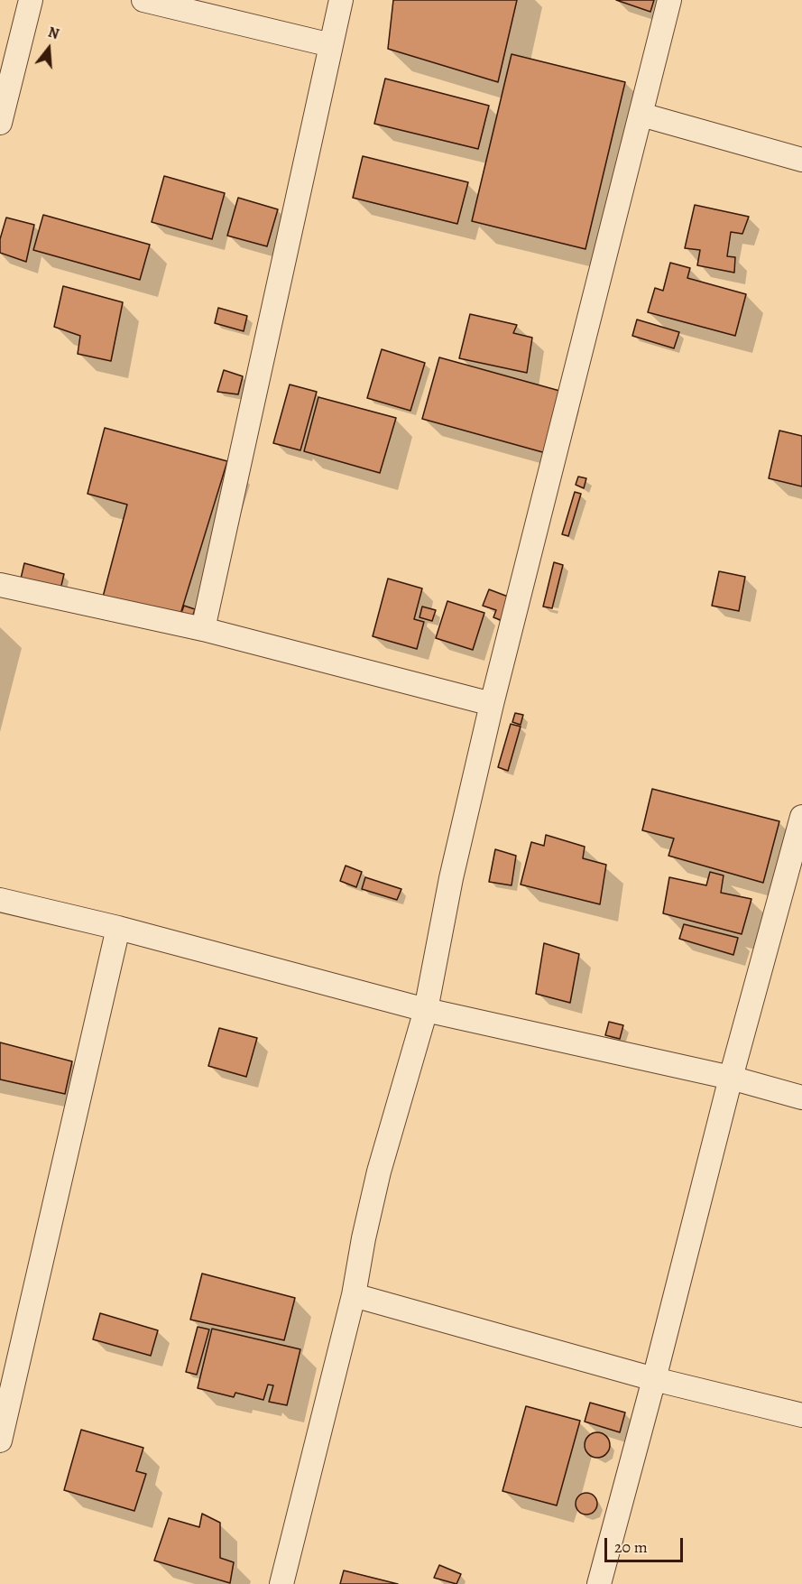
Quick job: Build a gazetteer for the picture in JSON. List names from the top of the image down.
{
  "scale_bar": "20 m",
  "north": "top"
}
